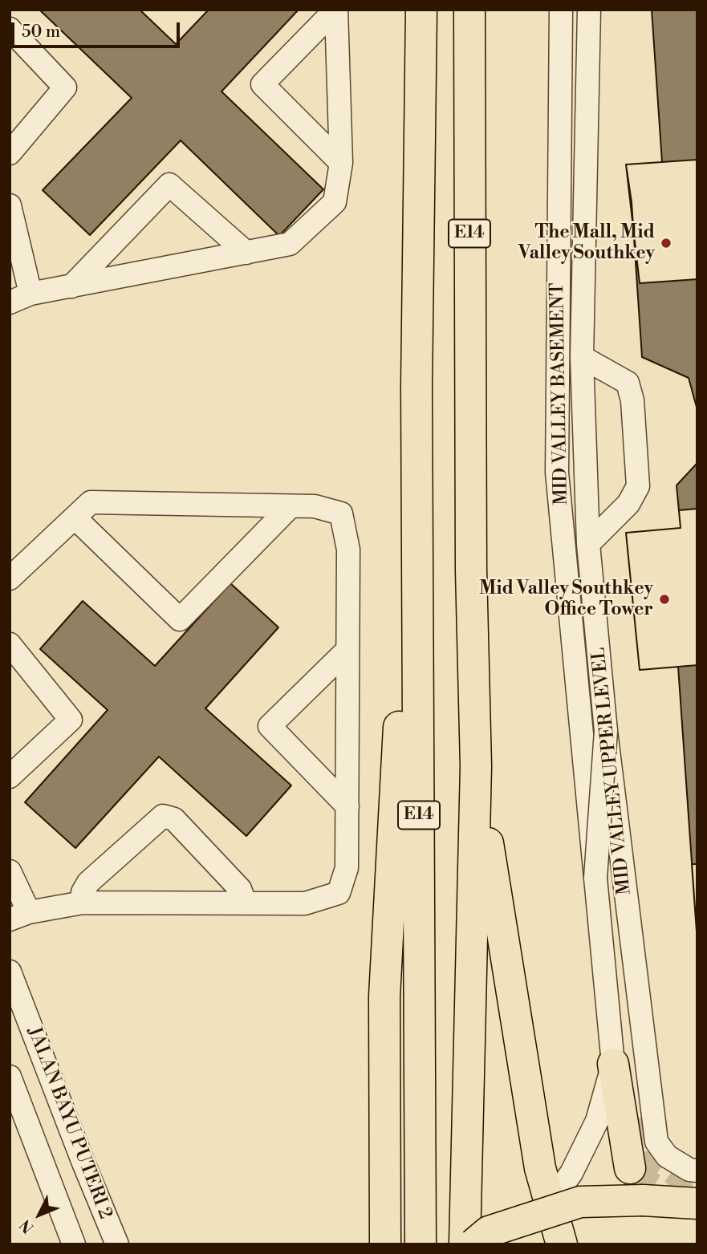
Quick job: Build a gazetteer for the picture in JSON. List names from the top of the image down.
{
  "streets": {
    "highway": ["E14"],
    "street": ["MID VALLEY BASEMENT", "MID VALLEY UPPER LEVEL", "JALAN BAYU PUTERI 2"]
  },
  "places": ["The Mall, Mid Valley Southkey", "Mid Valley Southkey Office Tower"],
  "scale_bar": "50 m",
  "north": "bottom left"
}
